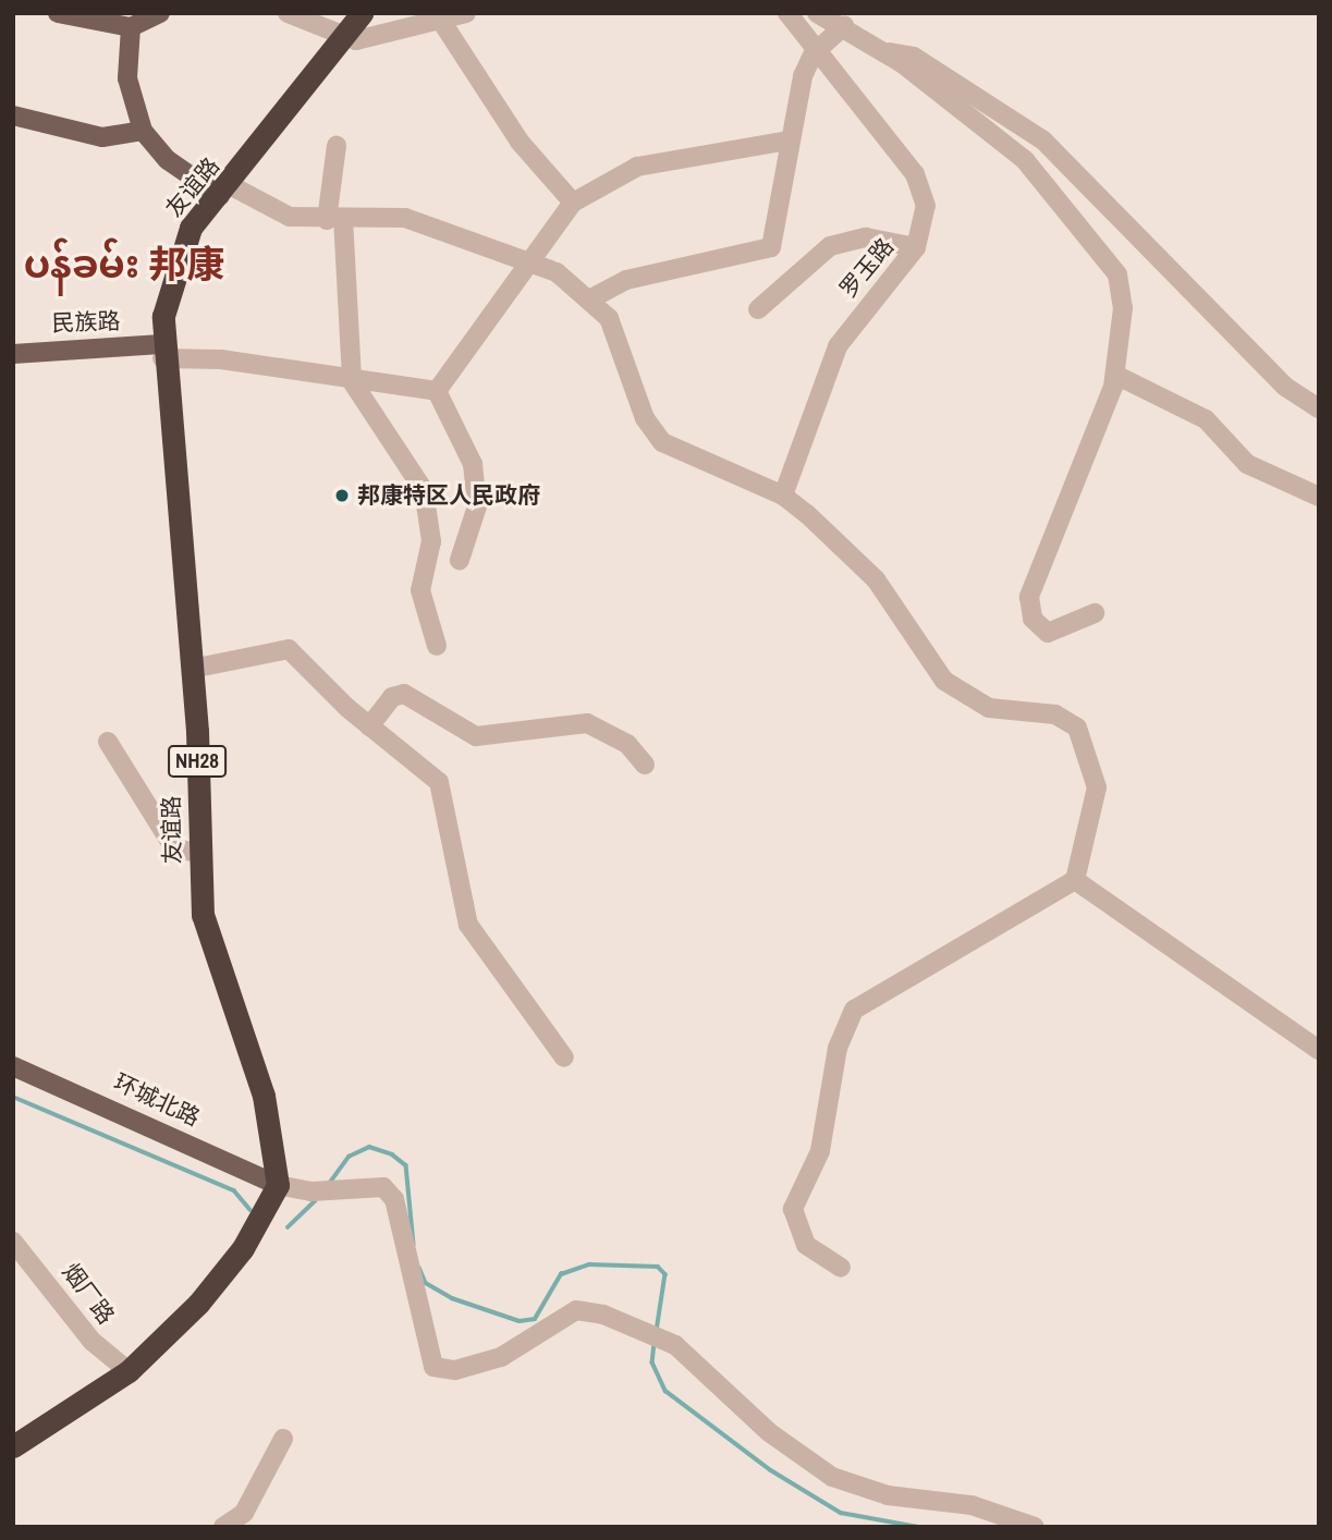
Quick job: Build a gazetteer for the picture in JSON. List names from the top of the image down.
{
  "streets": {
    "highway": ["友谊路", "NH28"],
    "main road": ["民族路", "环城北路"],
    "street": ["罗玉路", "烟厂路"]
  },
  "crossings": [
    ["友谊路", "民族路"],
    ["友谊路", "环城北路"]
  ],
  "districts": ["ပန်ခမ်း 邦康"],
  "places": ["邦康特区人民政府"]
}
